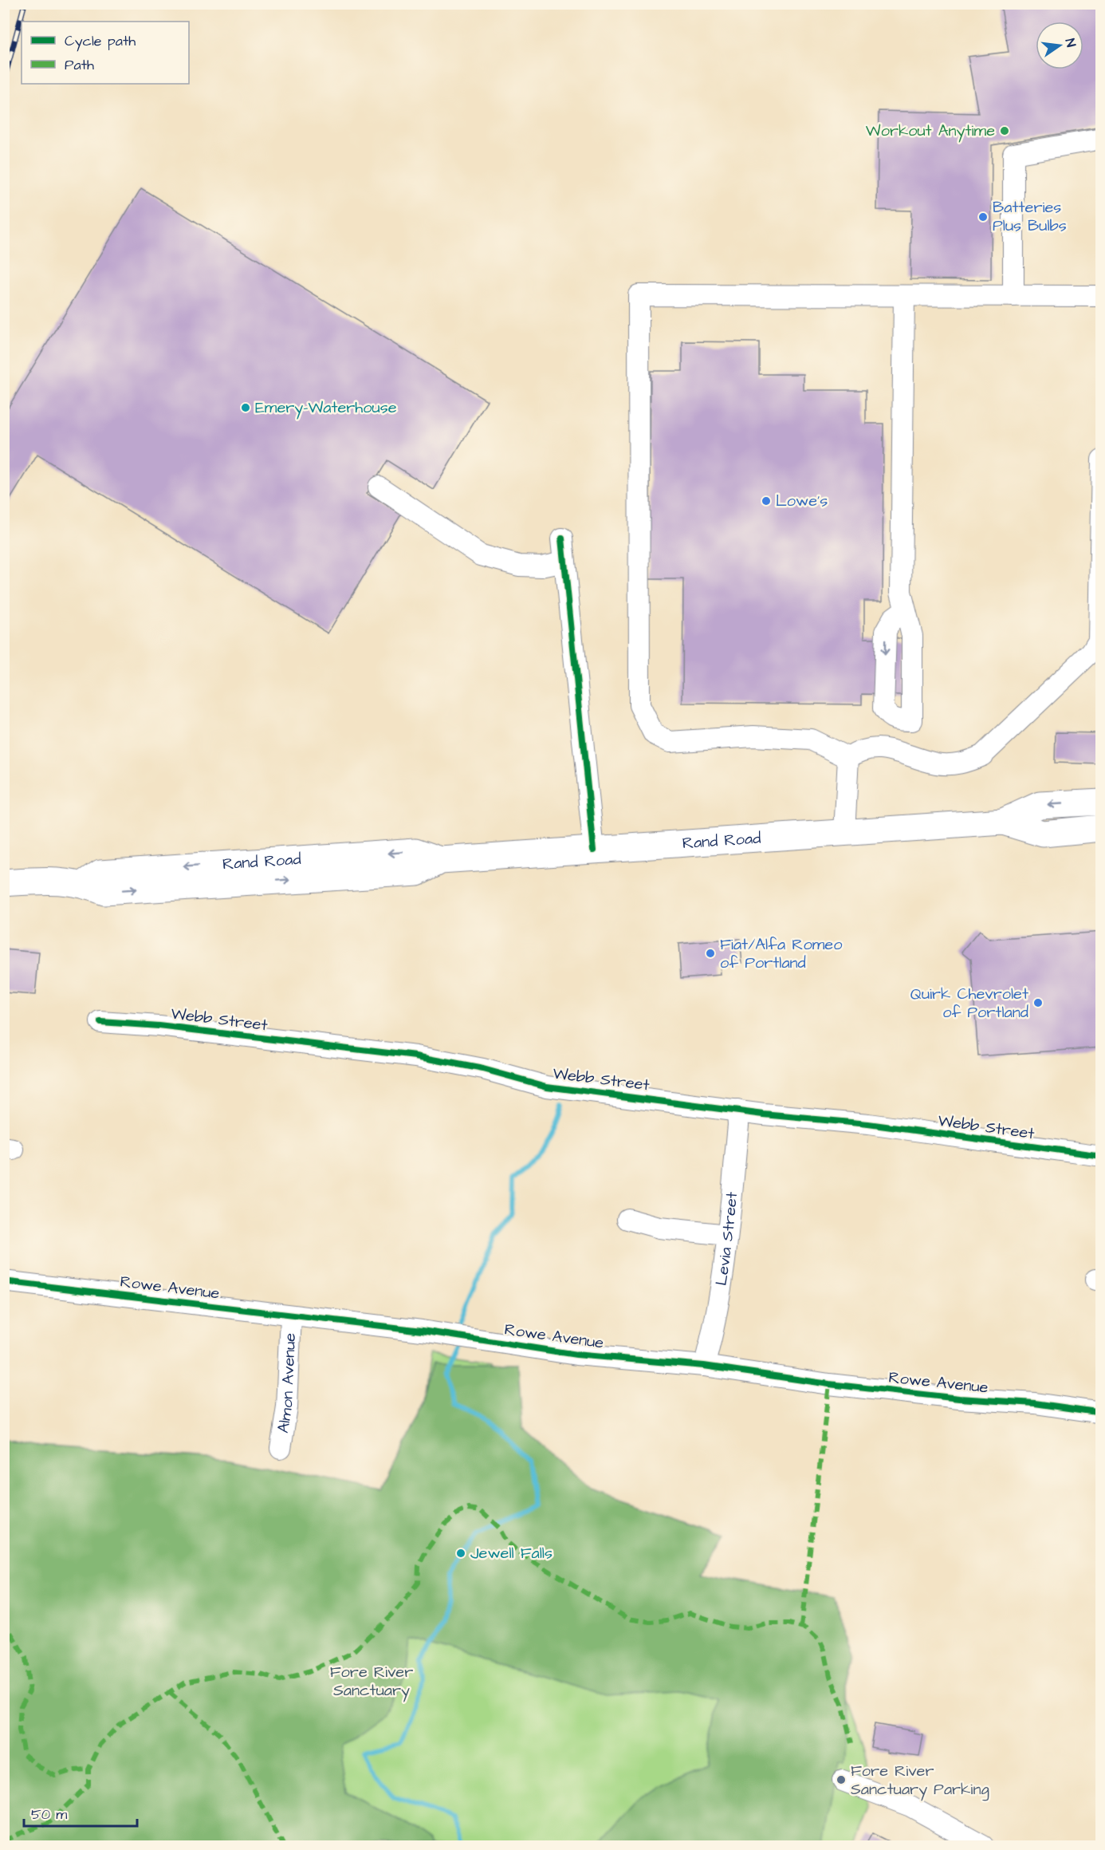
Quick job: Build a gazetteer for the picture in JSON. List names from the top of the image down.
{
  "streets": {
    "main road": ["Rand Road"],
    "street": [
      "Webb Street",
      "Levia Street",
      "Rowe Avenue",
      "Almon Avenue"
    ]
  },
  "crossings": [
    ["Webb Street", "Levia Street"],
    ["Levia Street", "Rowe Avenue"],
    ["Rowe Avenue", "Almon Avenue"]
  ],
  "parks": ["Fore River Sanctuary"],
  "places": [
    "Workout Anytime",
    "Batteries Plus Bulbs",
    "Emery-Waterhouse",
    "Lowe's",
    "Fiat/Alfa Romeo of Portland",
    "Quirk Chevrolet of Portland",
    "Jewell Falls",
    "Fore River Sanctuary Parking"
  ],
  "legend": ["Cycle path", "Path"],
  "scale_bar": "50 m",
  "north": "right"
}
